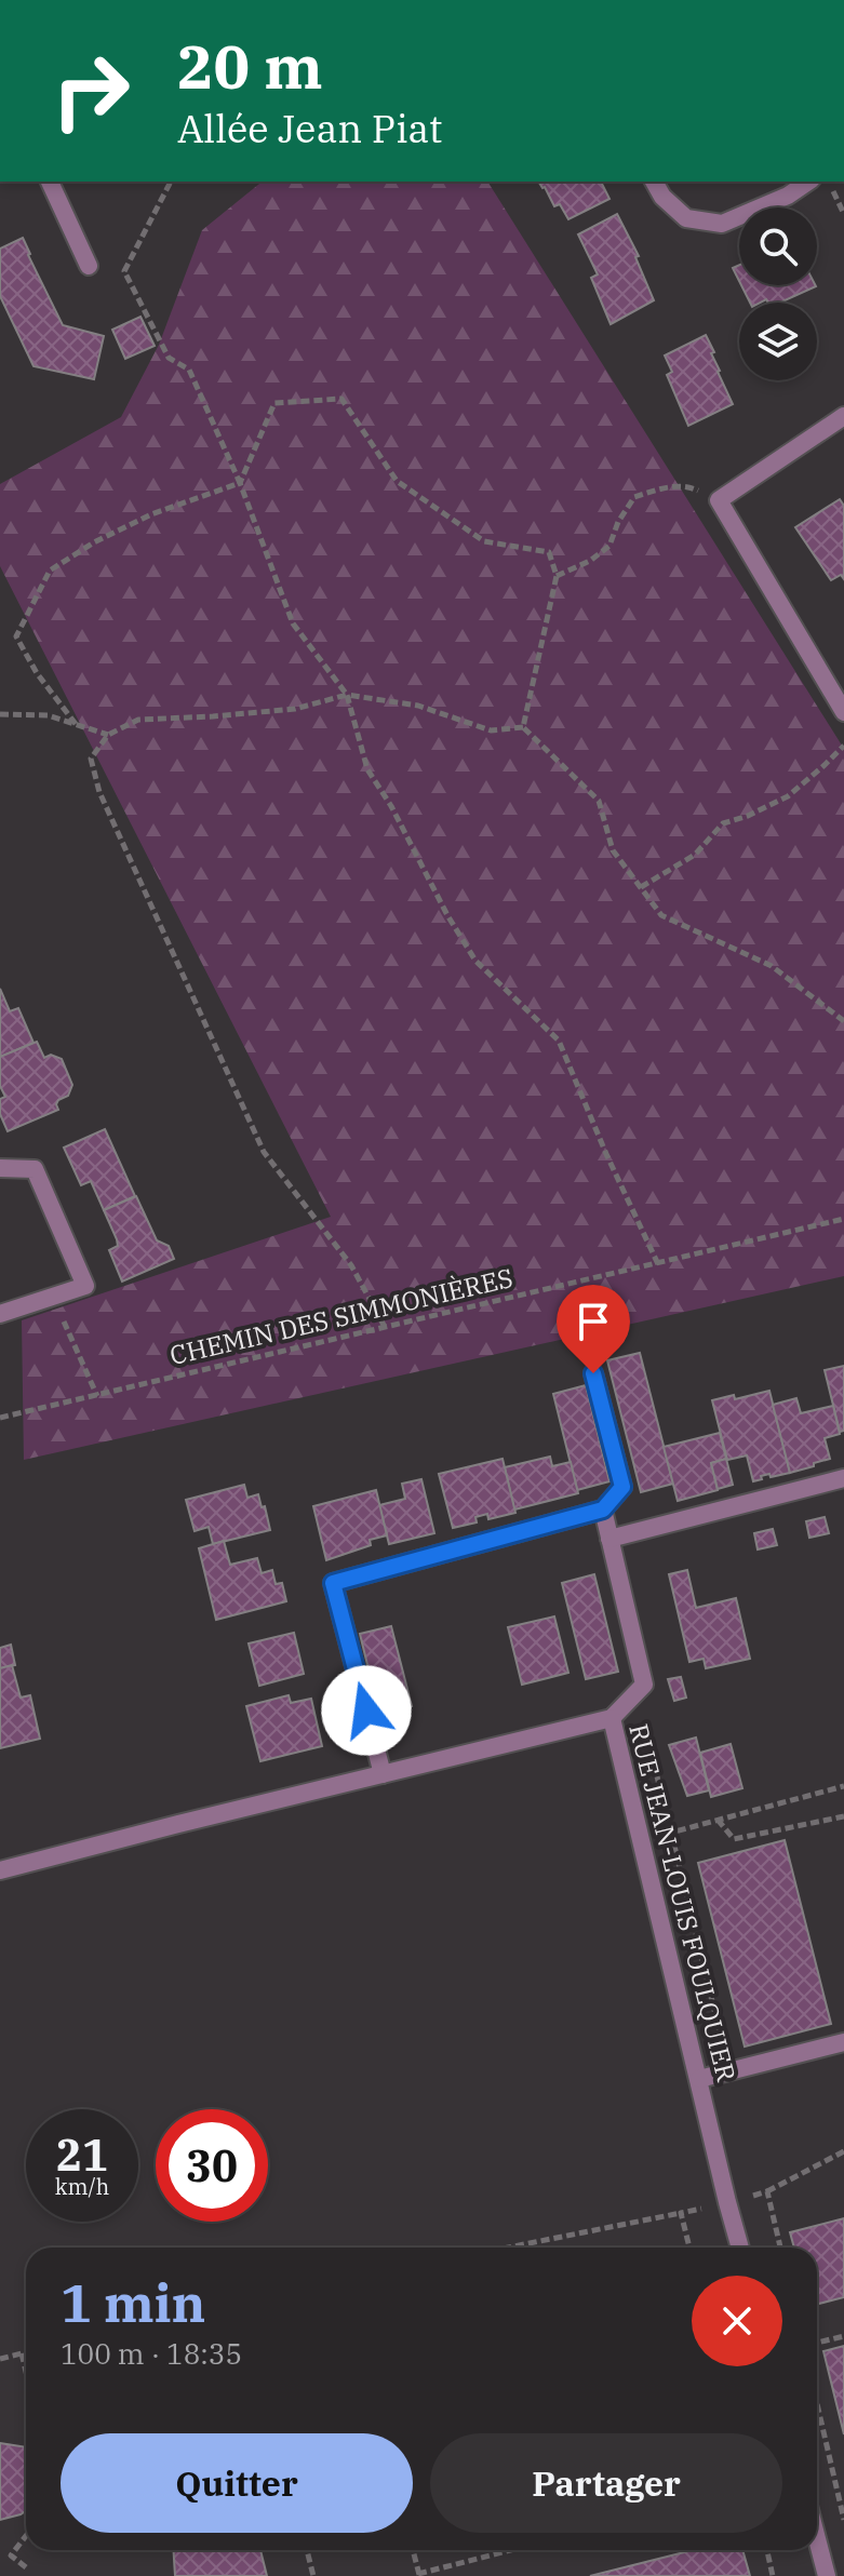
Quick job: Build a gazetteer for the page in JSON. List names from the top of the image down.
{
  "streets": {
    "street": ["RUE JEAN-LOUIS FOULQUIER"],
    "path": ["CHEMIN DES SIMMONIÈRES"]
  },
  "page": {
    "turn": ["20 m", "Allée Jean Piat"],
    "speed": "21 km/h",
    "limit": "30",
    "heading": ["1 min", "100 m · 18:35"],
    "buttons": ["Quitter", "Partager"]
  }
}
